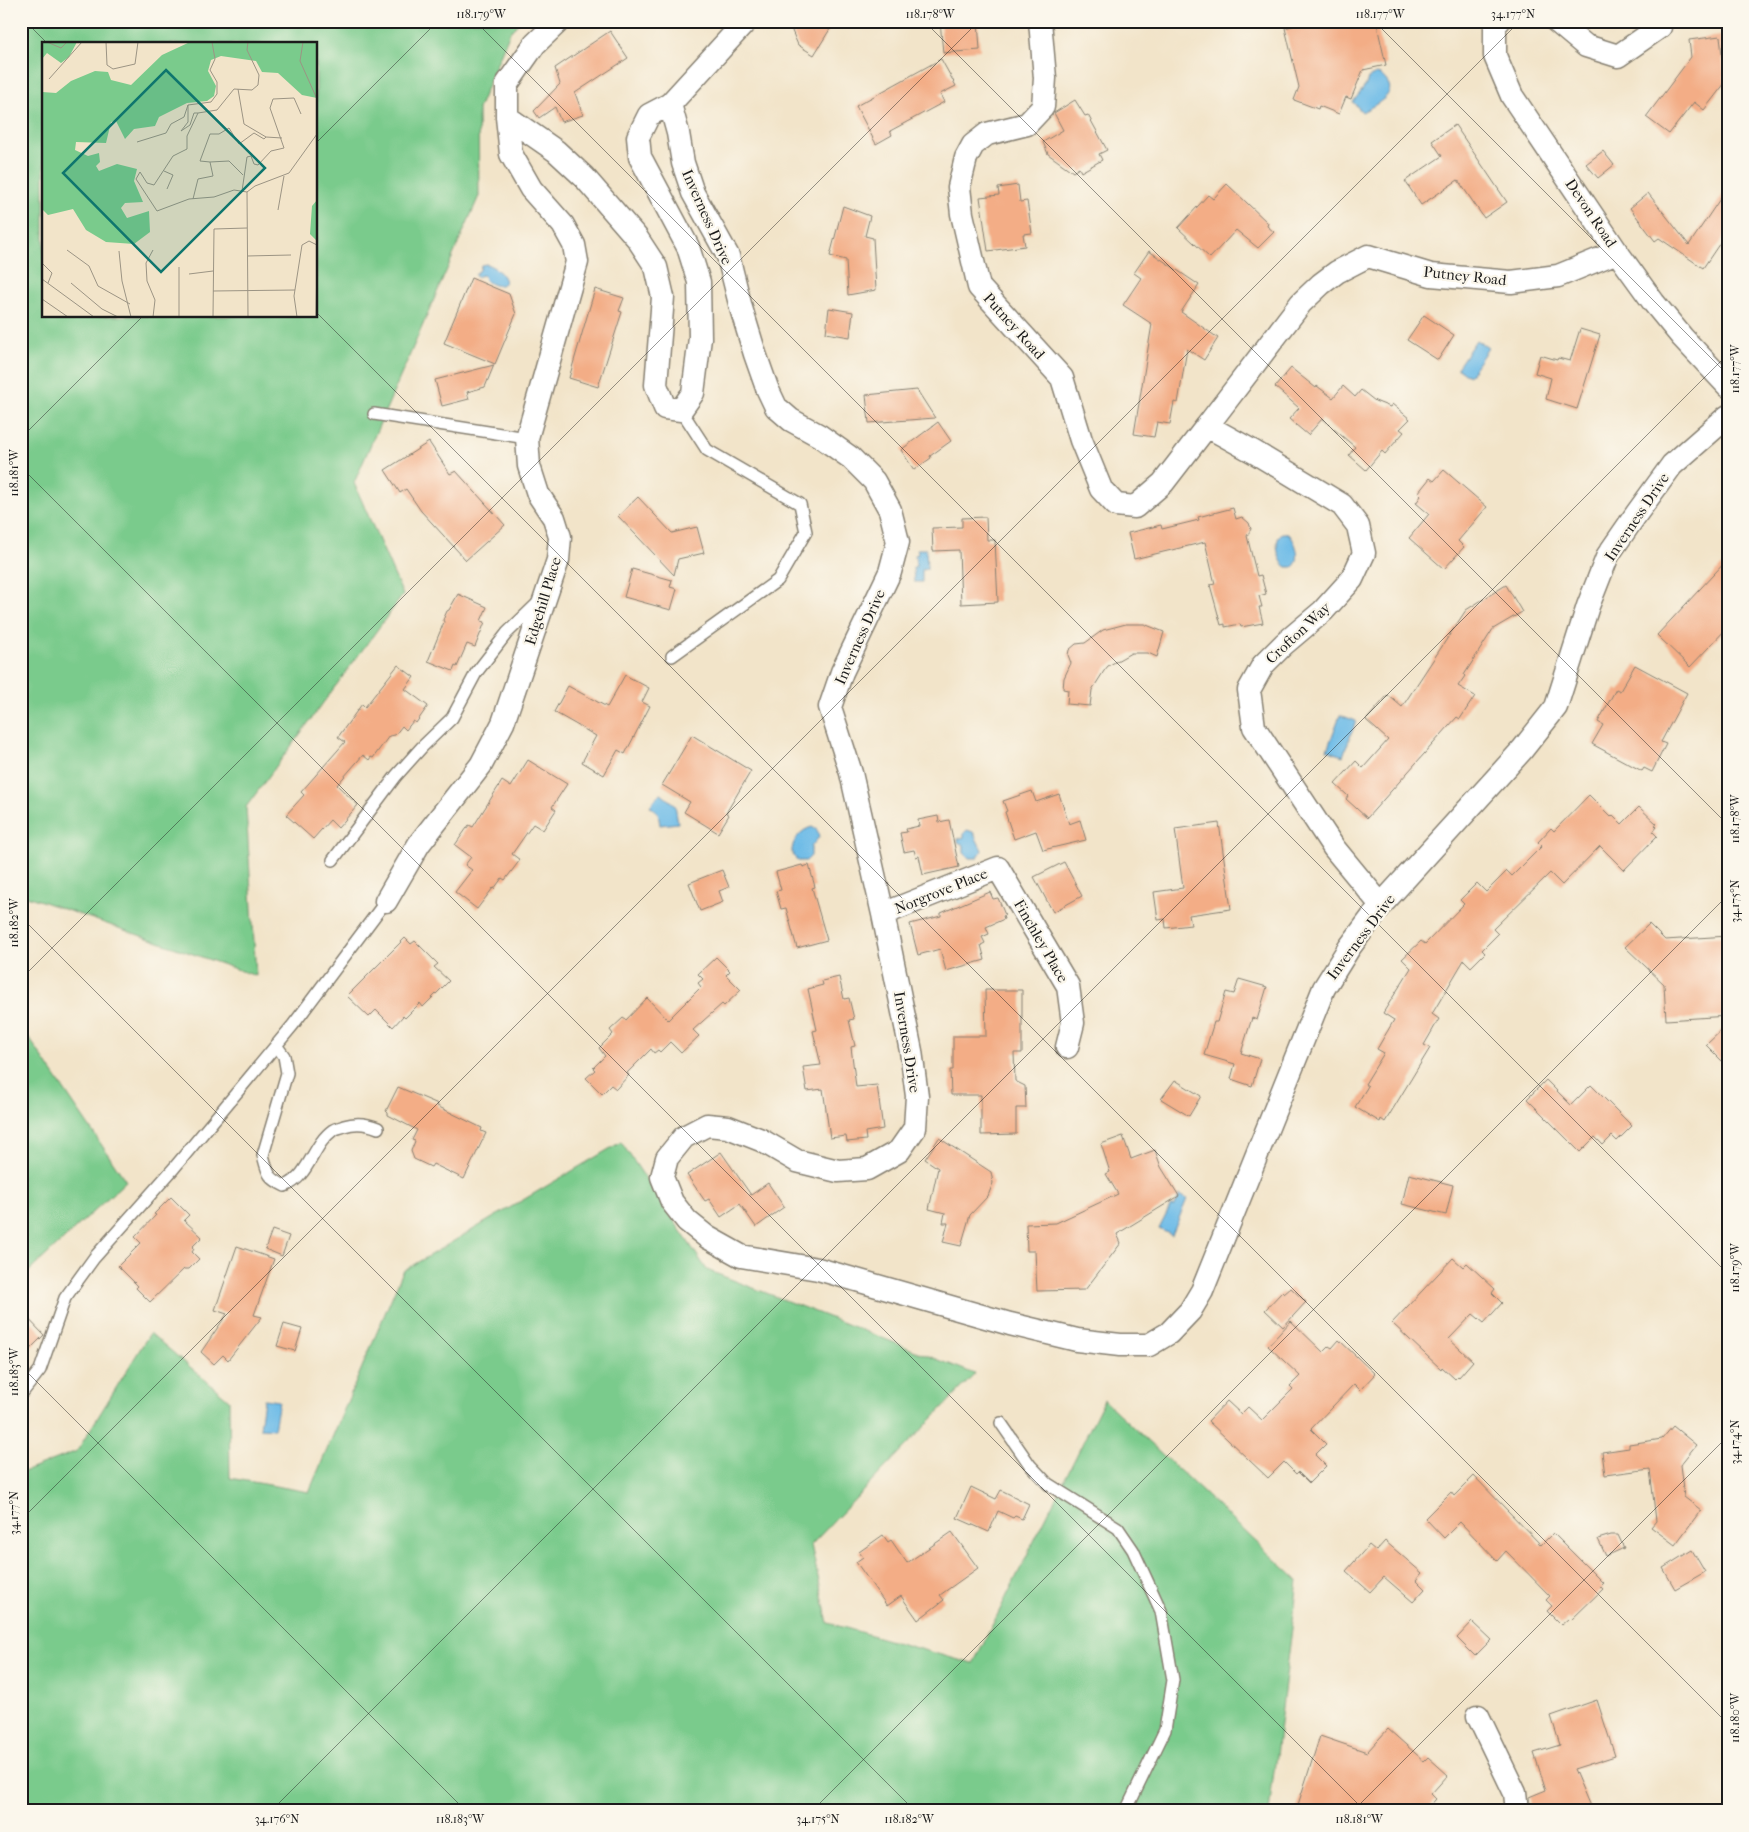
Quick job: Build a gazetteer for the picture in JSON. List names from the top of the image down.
{
  "streets": {
    "street": [
      "Devon Road",
      "Inverness Drive",
      "Putney Road",
      "Edgehill Place",
      "Crofton Way",
      "Norgrove Place",
      "Finchley Place"
    ]
  },
  "crossings": [
    ["Devon Road", "Putney Road"],
    ["Inverness Drive", "Crofton Way"],
    ["Inverness Drive", "Norgrove Place"],
    ["Putney Road", "Crofton Way"],
    ["Norgrove Place", "Finchley Place"]
  ],
  "coordinates": [
    "118.179°W",
    "118.178°W",
    "118.177°W",
    "34.177°N",
    "118.181°W",
    "34.175°N",
    "118.182°W",
    "118.183°W",
    "34.174°N",
    "118.180°W",
    "34.176°N"
  ]
}
